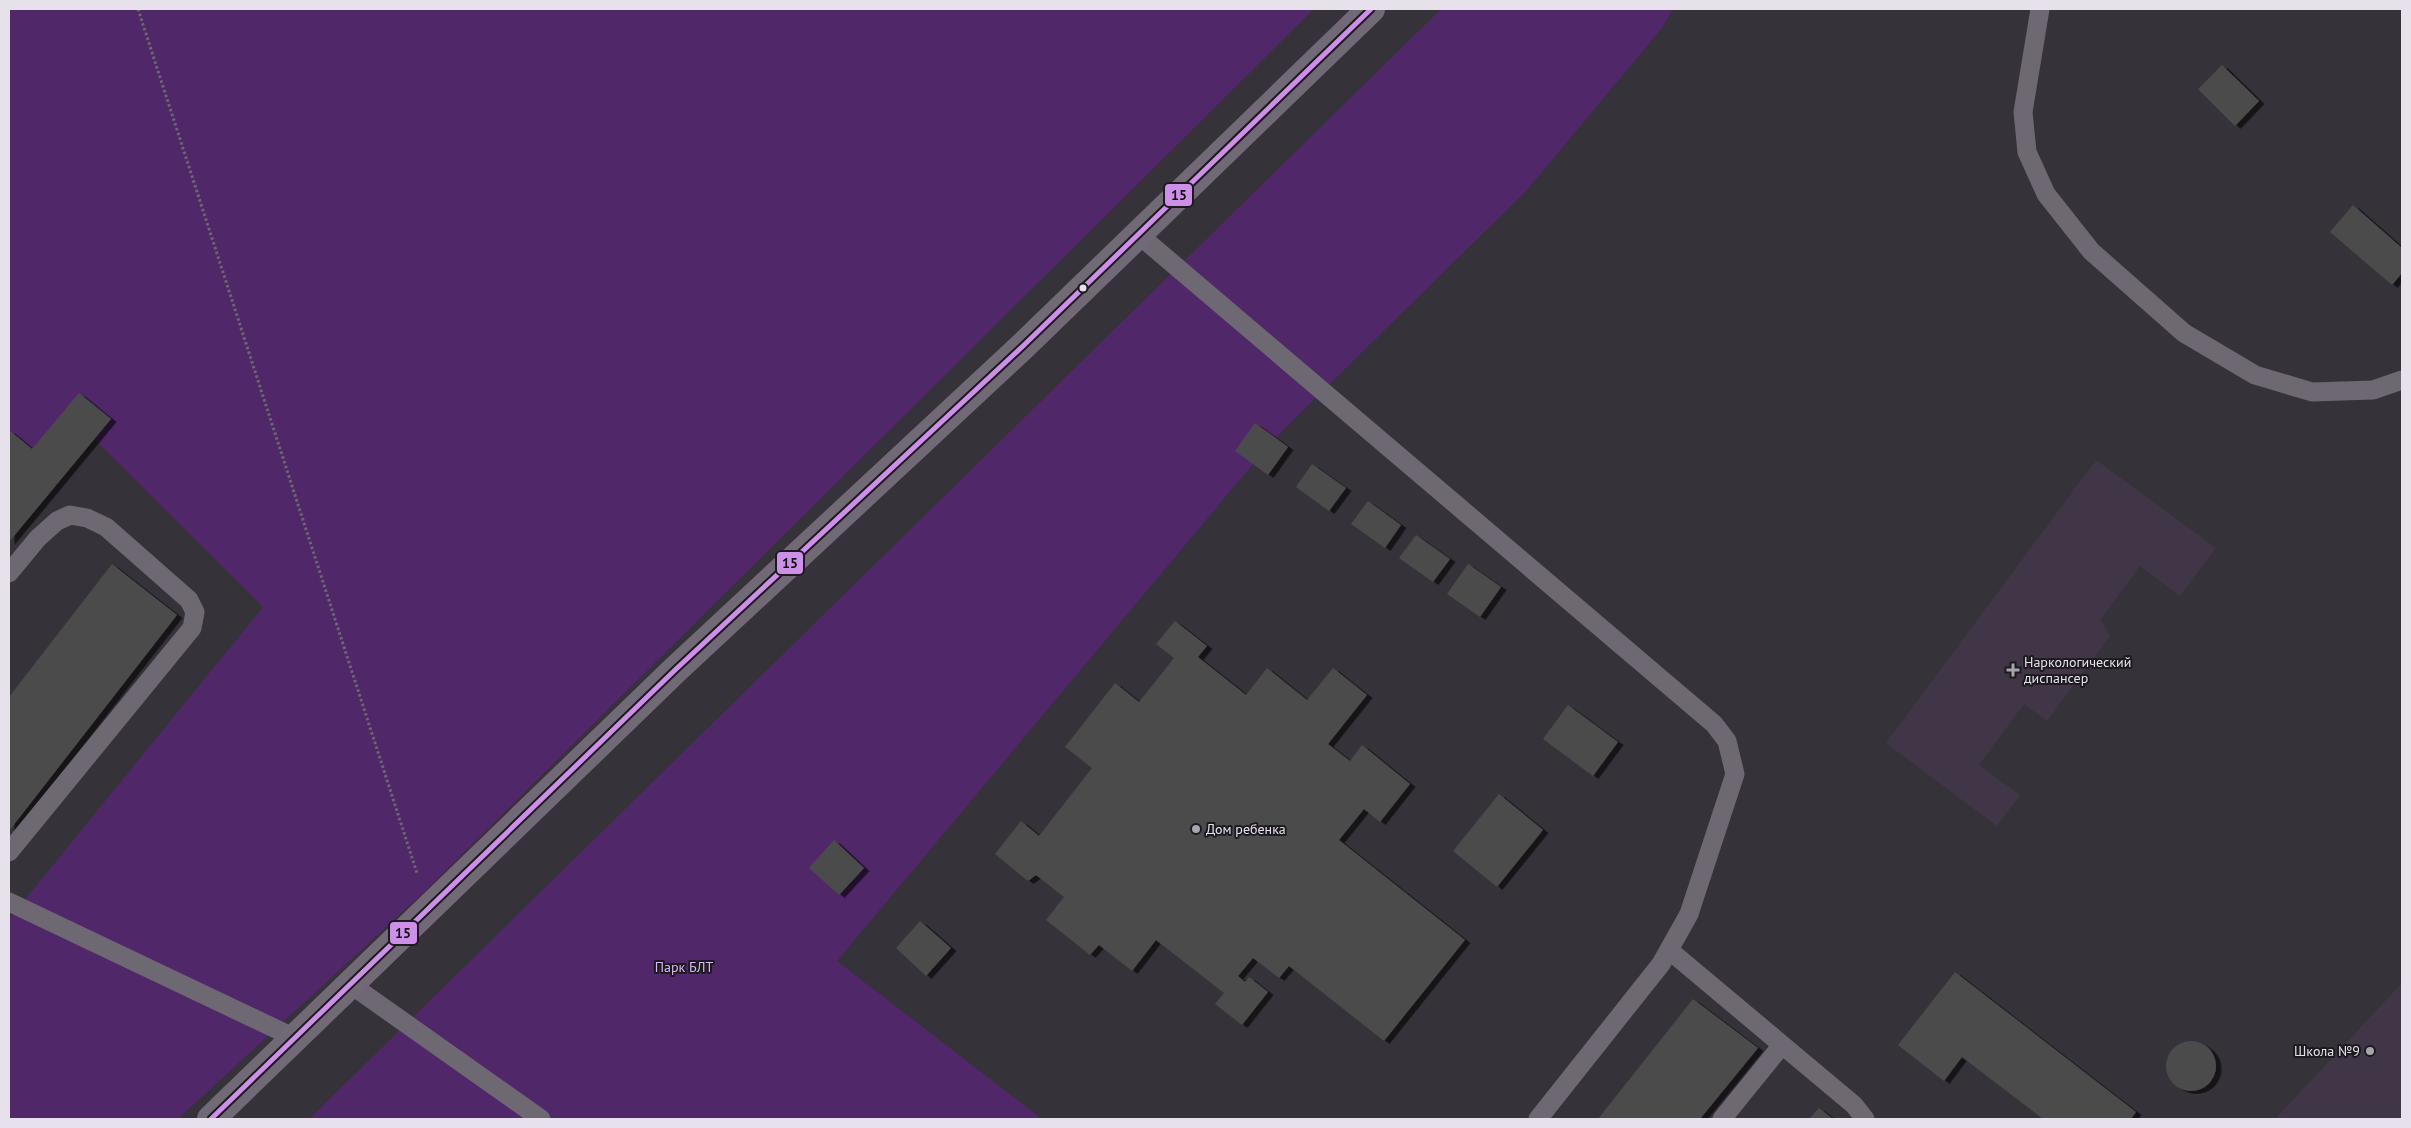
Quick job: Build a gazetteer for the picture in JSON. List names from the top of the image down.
{
  "parks": ["Парк БЛТ"],
  "places": {
    "health": ["Наркологический диспансер"],
    "other": ["Дом ребенка", "Школа №9"]
  },
  "lines": ["transit line 15"]
}
